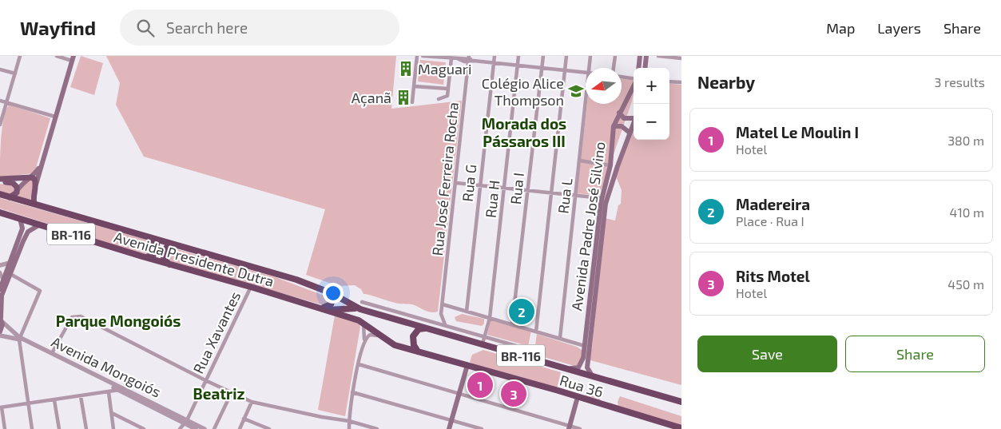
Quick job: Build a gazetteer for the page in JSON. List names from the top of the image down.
{
  "streets": {
    "highway": ["BR-116", "Avenida Presidente Dutra", "Rua 36"],
    "main road": ["Avenida Padre José Silvino"],
    "street": [
      "Rua José Ferreira Rocha",
      "Rua G",
      "Rua I",
      "Rua L",
      "Rua H",
      "Rua Xavantes",
      "Avenida Mongoiós"
    ]
  },
  "crossings": [
    ["Rua H", "Avenida Presidente Dutra"],
    ["Avenida Padre José Silvino", "Avenida Presidente Dutra"],
    ["BR-116", "Avenida Presidente Dutra"],
    ["Avenida Presidente Dutra", "Rua Xavantes"],
    ["Rua Xavantes", "Avenida Mongoiós"]
  ],
  "districts": ["Morada dos Pássaros III", "Parque Mongoiós", "Beatriz"],
  "places": {
    "building": ["Maguari", "Açanã"],
    "school or university": ["Colégio Alice Thompson"]
  },
  "north": "left",
  "page": {
    "header": "Wayfind",
    "search": "Search here",
    "nav": ["Map", "Layers", "Share"],
    "heading": ["Nearby", "3 results"],
    "map_buttons": ["+", "−"],
    "list": [
      {
        "mark": "1",
        "name": "Matel Le Moulin I",
        "note": "Hotel",
        "value": "380 m"
      },
      {
        "mark": "2",
        "name": "Madereira",
        "note": "Place · Rua I",
        "value": "410 m"
      },
      {
        "mark": "3",
        "name": "Rits Motel",
        "note": "Hotel",
        "value": "450 m"
      }
    ],
    "pins": ["2", "1", "3"],
    "buttons": ["Save", "Share"]
  }
}
